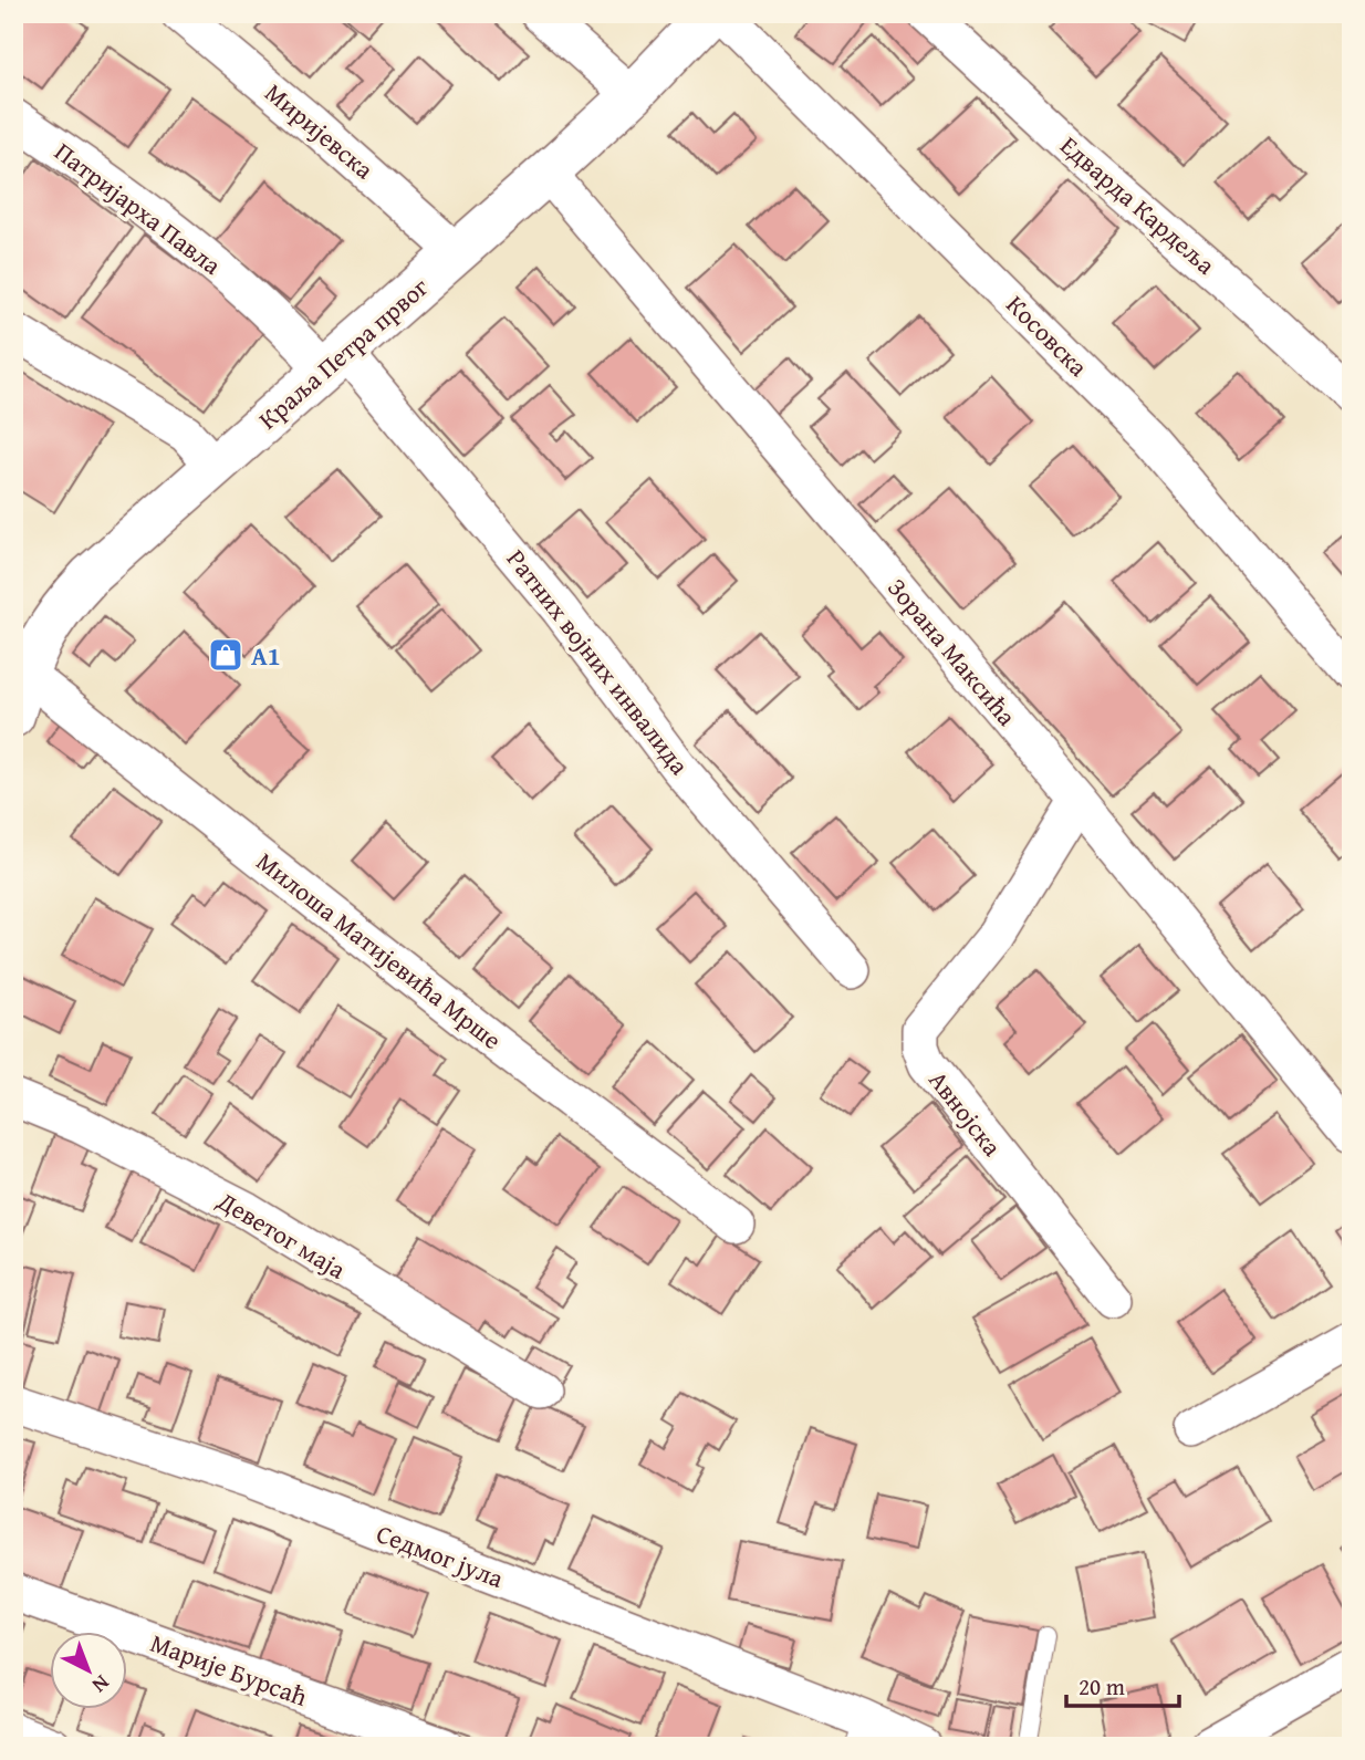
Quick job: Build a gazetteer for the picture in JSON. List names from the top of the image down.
{
  "streets": {
    "street": [
      "Миријевска",
      "Едварда Кардеља",
      "Патријарха Павла",
      "Косовска",
      "Краља Петра првог",
      "Зорана Максића",
      "Ратних војних инвалида",
      "Милоша Матијевића Мрше",
      "Авнојска",
      "Деветог маја",
      "Седмог јула",
      "Марије Бурсаћ"
    ]
  },
  "crossings": [
    ["Миријевска", "Краља Петра првог"],
    ["Патријарха Павла", "Краља Петра првог"],
    ["Патријарха Павла", "Ратних војних инвалида"],
    ["Краља Петра првог", "Зорана Максића"],
    ["Краља Петра првог", "Ратних војних инвалида"],
    ["Краља Петра првог", "Милоша Матијевића Мрше"],
    ["Зорана Максића", "Авнојска"]
  ],
  "places": {
    "shop": ["A1"]
  },
  "scale_bar": "20 m",
  "north": "bottom right"
}
